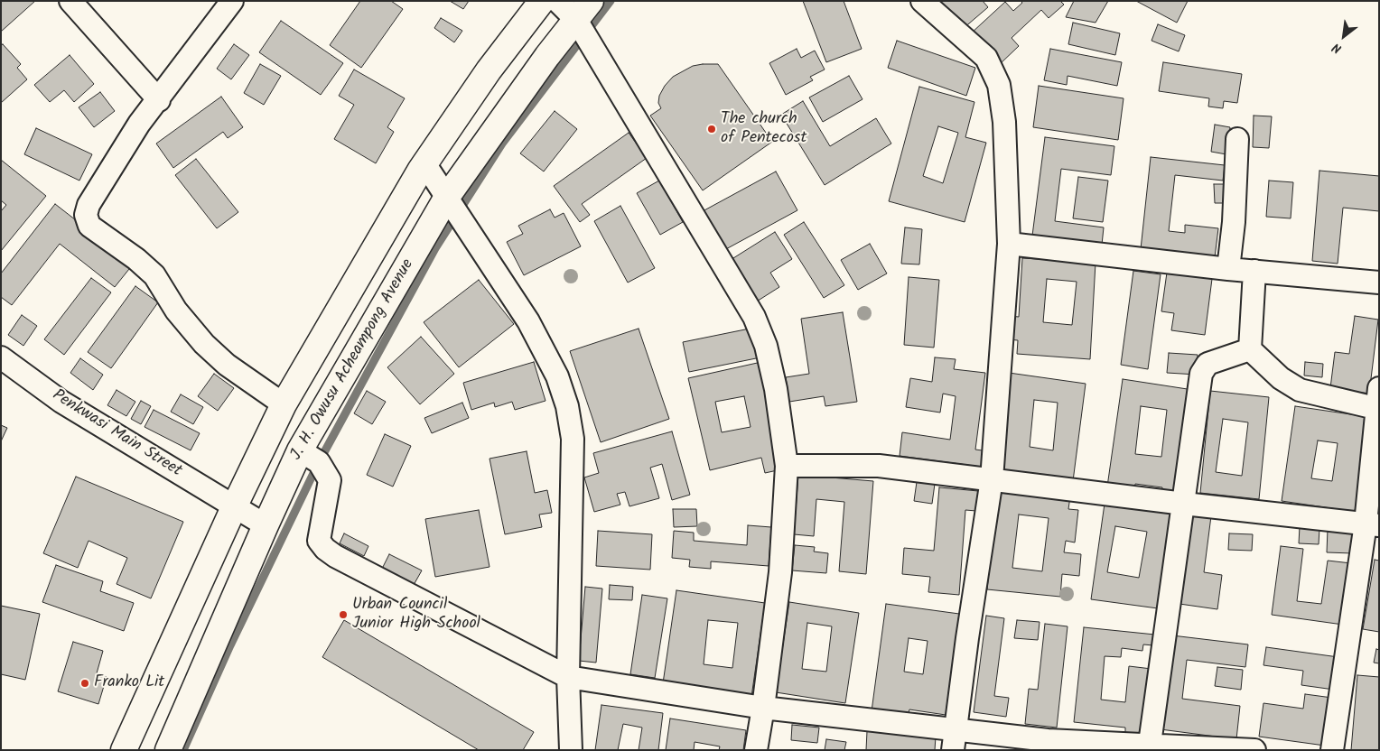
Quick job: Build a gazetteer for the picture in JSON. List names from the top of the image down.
{
  "streets": {
    "street": ["J. H. Owusu Acheampong Avenue", "Penkwasi Main Street"]
  },
  "crossings": [
    ["J. H. Owusu Acheampong Avenue", "Penkwasi Main Street"]
  ],
  "places": ["The church of Pentecost", "Urban Council Junior High School", "Franko Lit"],
  "north": "bottom left"
}
